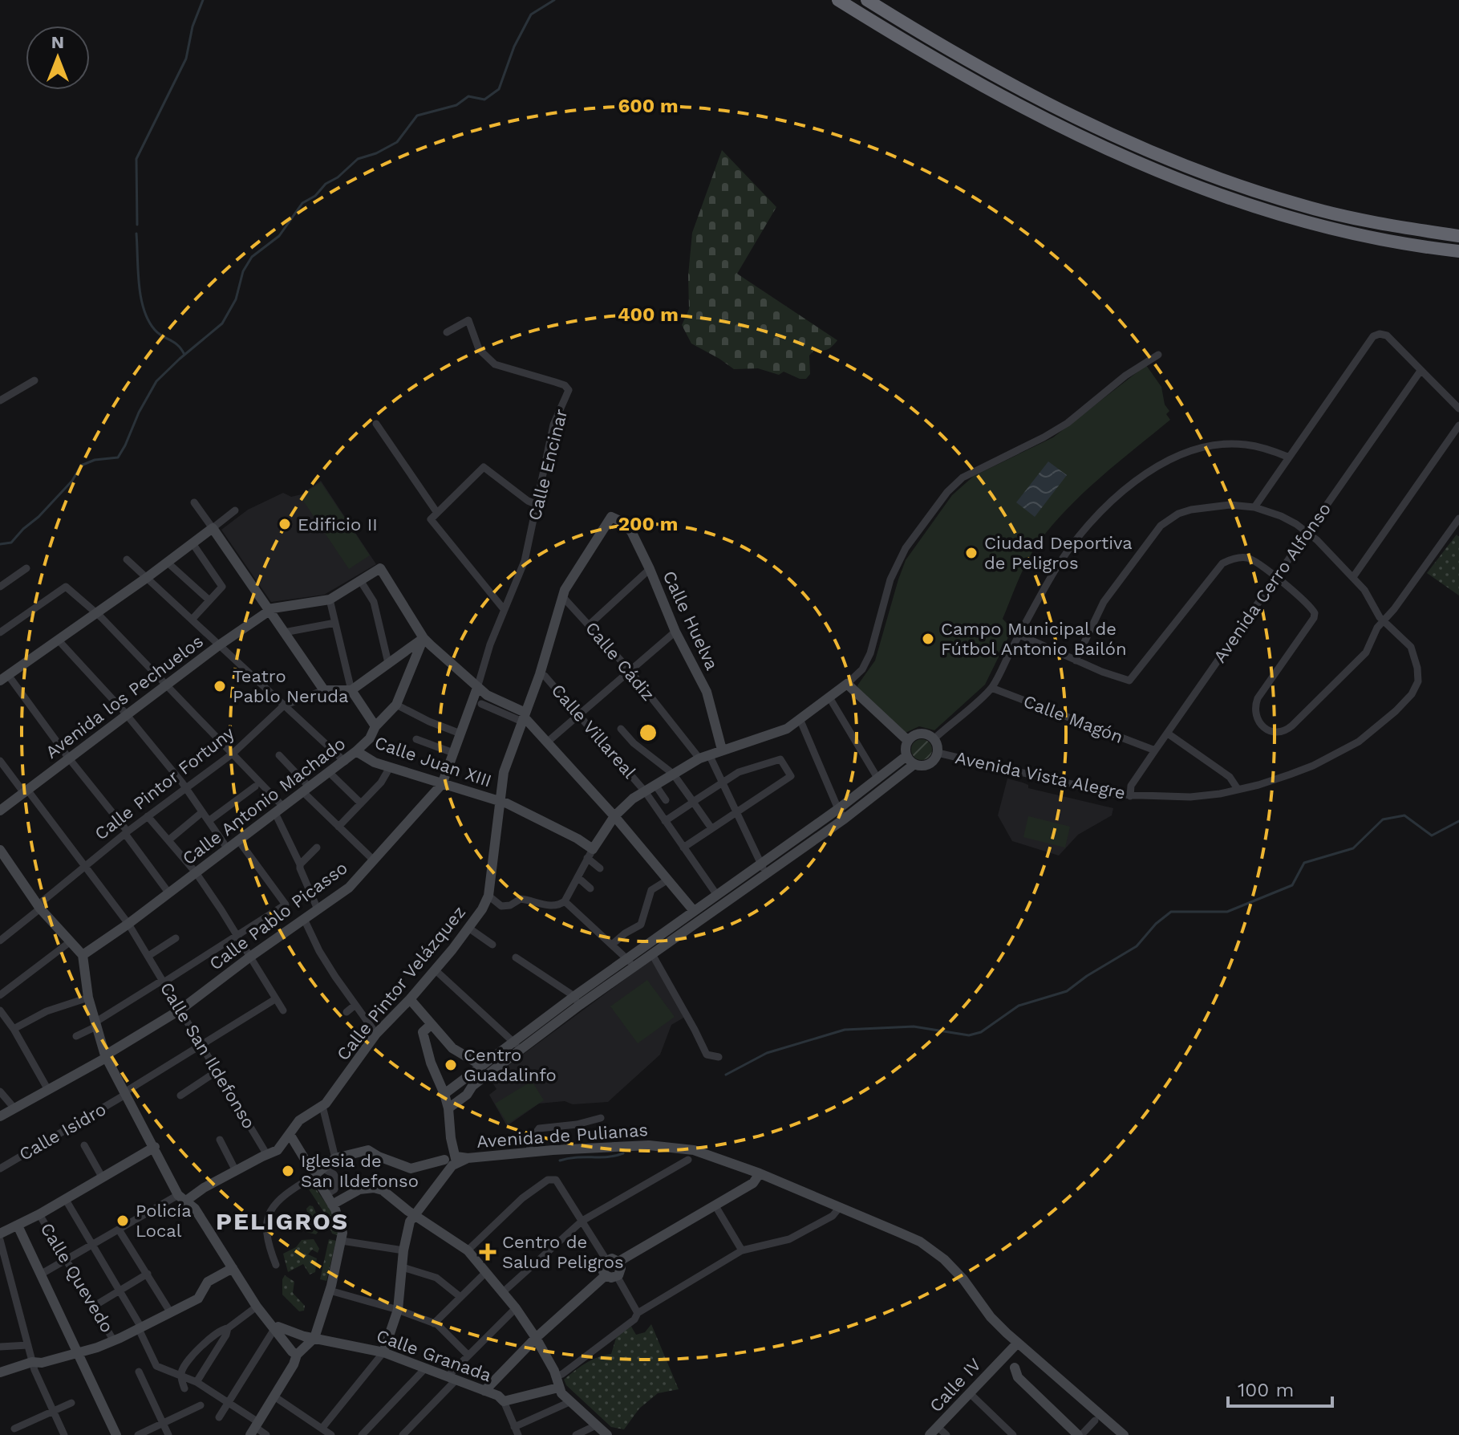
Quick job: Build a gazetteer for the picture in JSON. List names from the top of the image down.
{
  "streets": {
    "street": [
      "Calle Encinar",
      "Avenida Cerro Alfonso",
      "Calle Huelva",
      "Calle Cádiz",
      "Avenida los Pechuelos",
      "Calle Magón",
      "Calle Villareal",
      "Calle Juan XIII",
      "Avenida Vista Alegre",
      "Calle Pintor Fortuny",
      "Calle Antonio Machado",
      "Calle Pablo Picasso",
      "Calle Pintor Velázquez",
      "Calle San Ildefonso",
      "Calle Isidro",
      "Avenida de Pulianas",
      "Calle Quevedo",
      "Calle Granada",
      "Calle IV"
    ]
  },
  "crossings": [
    ["Avenida Cerro Alfonso", "Calle Magón"],
    ["Avenida Cerro Alfonso", "Avenida Vista Alegre"],
    ["Calle Huelva", "Calle Pintor Velázquez"],
    ["Calle Cádiz", "Calle Pintor Velázquez"],
    ["Avenida los Pechuelos", "Calle San Ildefonso"],
    ["Calle Villareal", "Calle Pintor Velázquez"],
    ["Calle Juan XIII", "Calle Antonio Machado"],
    ["Calle Juan XIII", "Calle Pablo Picasso"],
    ["Calle Juan XIII", "Calle Pintor Velázquez"],
    ["Calle Pintor Fortuny", "Calle San Ildefonso"],
    ["Calle Antonio Machado", "Calle San Ildefonso"],
    ["Calle Pablo Picasso", "Calle San Ildefonso"],
    ["Calle Pintor Velázquez", "Calle San Ildefonso"],
    ["Calle San Ildefonso", "Calle Isidro"],
    ["Avenida de Pulianas", "Calle IV"]
  ],
  "districts": ["PELIGROS"],
  "places": {
    "other": [
      "Edificio II",
      "Ciudad Deportiva de Peligros",
      "Campo Municipal de Fútbol Antonio Bailón",
      "Teatro Pablo Neruda",
      "Centro Guadalinfo",
      "Iglesia de San Ildefonso",
      "Policía Local"
    ],
    "health": ["Centro de Salud Peligros"]
  },
  "scale_bar": "100 m",
  "north": "top",
  "rings": ["600 m", "400 m", "200 m"]
}
